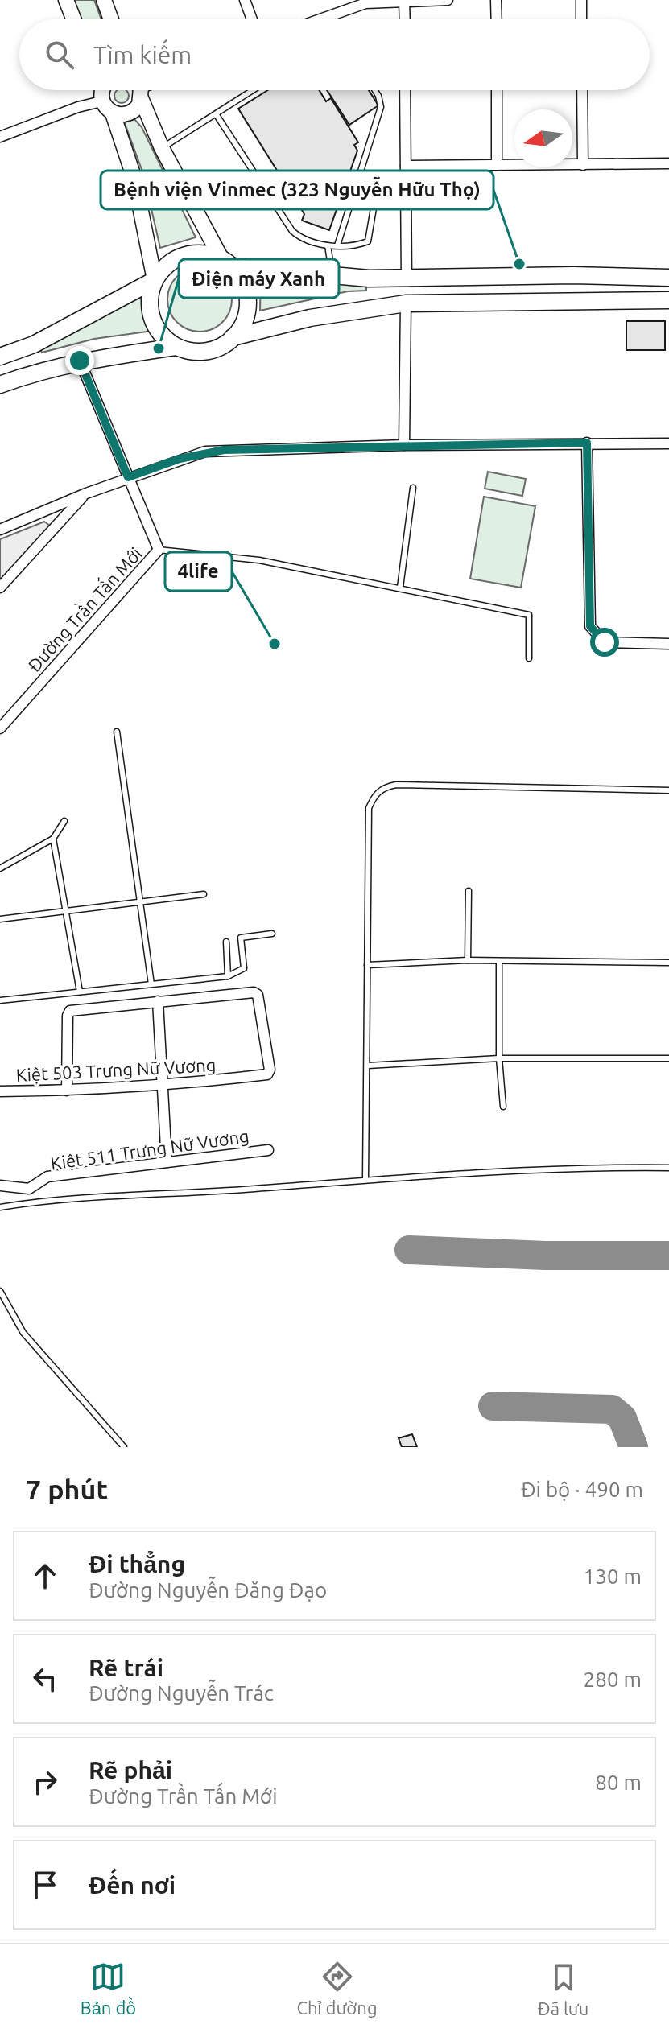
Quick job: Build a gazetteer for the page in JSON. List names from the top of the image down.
{
  "streets": {
    "street": ["Đường Trần Tấn Mới", "Kiệt 503 Trưng Nữ Vương", "Kiệt 511 Trưng Nữ Vương"]
  },
  "places": ["Bệnh viện Vinmec (323 Nguyễn Hữu Thọ)", "Điện máy Xanh", "4life"],
  "north": "left",
  "page": {
    "search": "Tìm kiếm",
    "heading": ["7 phút", "Đi bộ · 490 m"],
    "list": [
      ["Đi thẳng", "Đường Nguyễn Đăng Đạo", "130 m"],
      ["Rẽ trái", "Đường Nguyễn Trác", "280 m"],
      ["Rẽ phải", "Đường Trần Tấn Mới", "80 m"],
      "Đến nơi"
    ],
    "nav": ["Bản đồ", "Chỉ đường", "Đã lưu"]
  }
}
